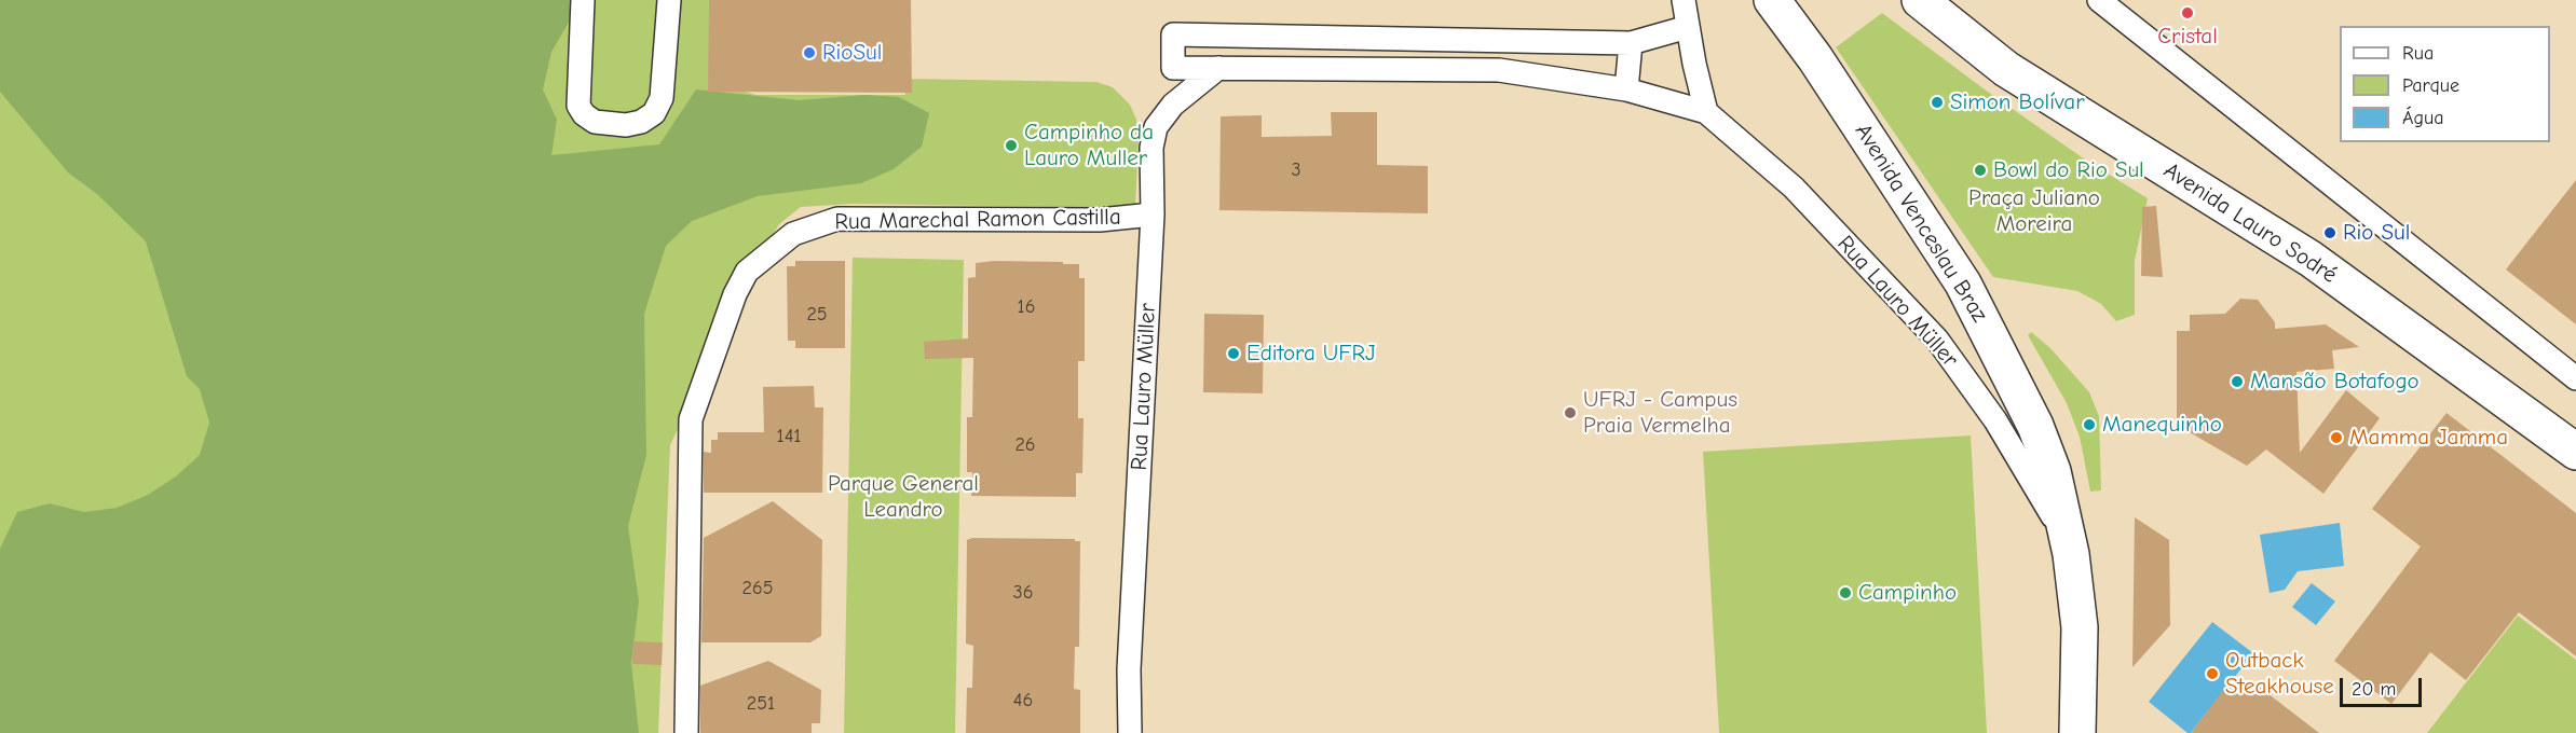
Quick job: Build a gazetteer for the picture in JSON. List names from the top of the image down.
{
  "streets": {
    "highway": ["Avenida Venceslau Braz", "Avenida Lauro Sodré"],
    "street": ["Rua Marechal Ramon Castilla", "Rua Lauro Müller"]
  },
  "crossings": [
    ["Rua Marechal Ramon Castilla", "Rua Lauro Müller"],
    ["Avenida Venceslau Braz", "Rua Lauro Müller"]
  ],
  "parks": ["Praça Juliano Moreira", "Parque General Leandro"],
  "places": [
    "Cristal",
    "RioSul",
    "Simon Bolívar",
    "Campinho da Lauro Muller",
    "Bowl do Rio Sul",
    "Rio Sul",
    "Editora UFRJ",
    "Mansão Botafogo",
    "UFRJ - Campus Praia Vermelha",
    "Manequinho",
    "Mamma Jamma",
    "Campinho",
    "Outback Steakhouse"
  ],
  "house_numbers": [
    "3",
    "16",
    "25",
    "141",
    "26",
    "265",
    "36",
    "46",
    "251"
  ],
  "legend": ["Rua", "Parque", "Água"],
  "scale_bar": "20 m"
}
